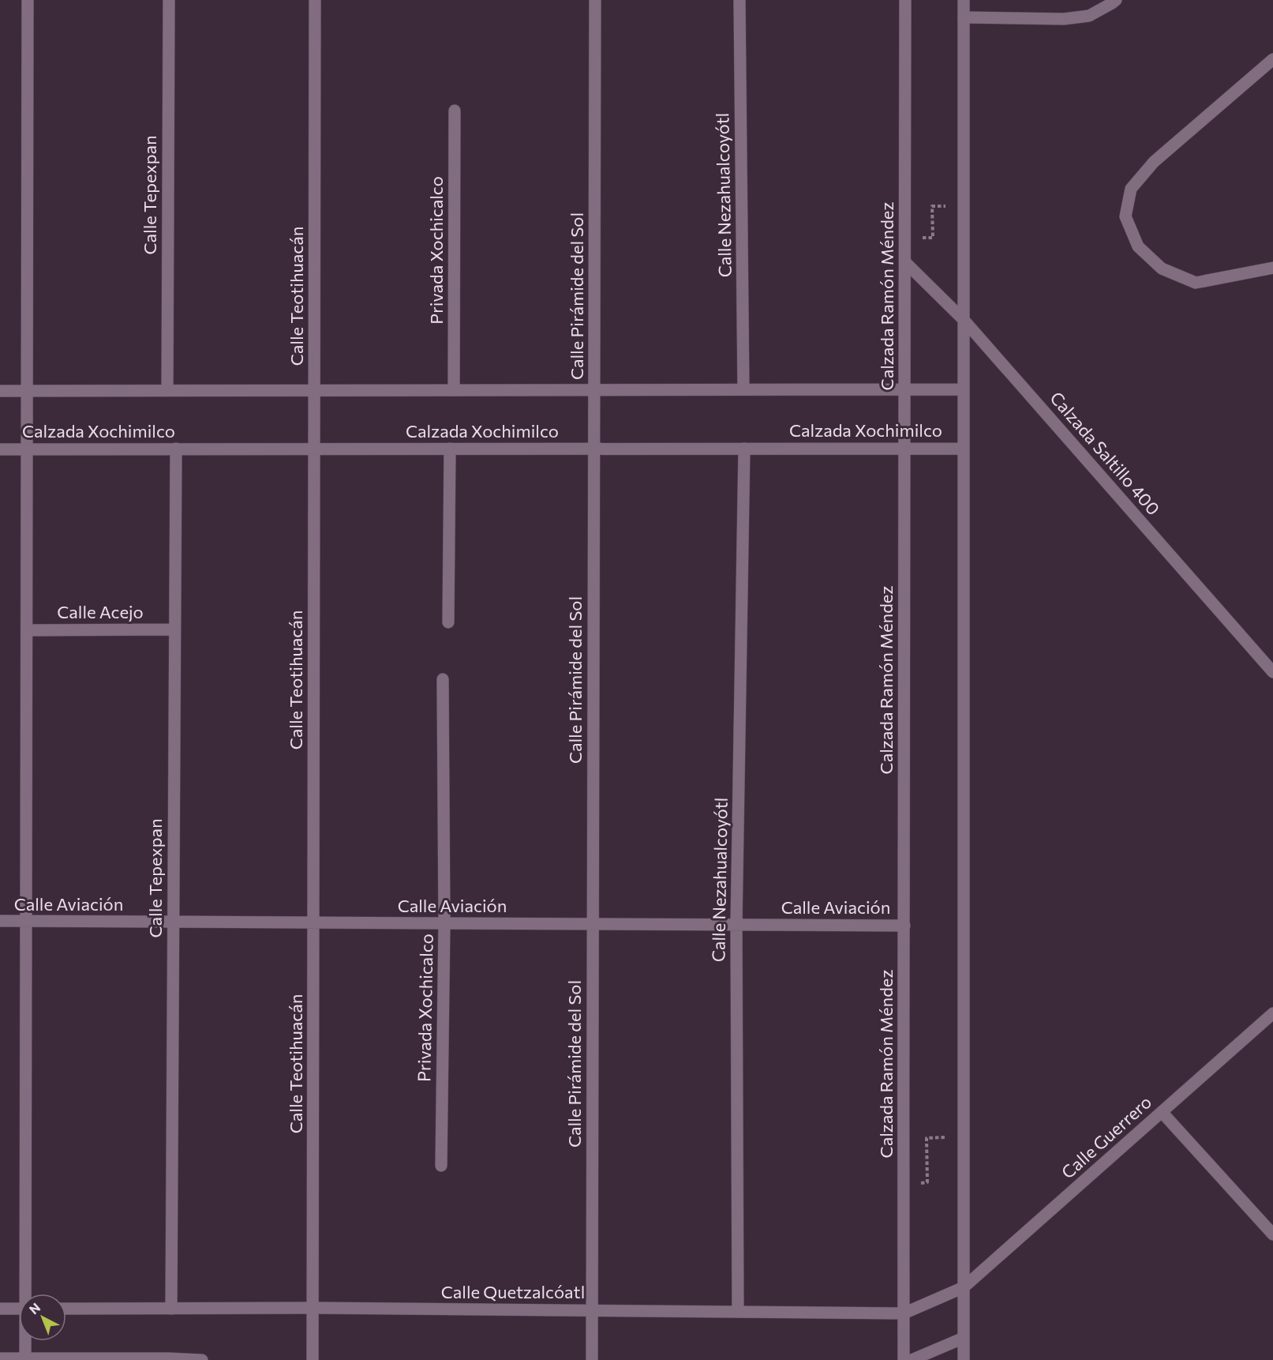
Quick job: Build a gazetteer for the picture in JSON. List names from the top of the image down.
{
  "streets": {
    "street": [
      "Calle Tepexpan",
      "Calle Nezahualcoyótl",
      "Privada Xochicalco",
      "Calle Teotihuacán",
      "Calle Pirámide del Sol",
      "Calzada Ramón Méndez",
      "Calzada Xochimilco",
      "Calzada Saltillo 400",
      "Calle Acejo",
      "Calle Aviación",
      "Calle Guerrero",
      "Calle Quetzalcóatl"
    ]
  },
  "crossings": [
    ["Calle Tepexpan", "Calzada Xochimilco"],
    ["Calle Tepexpan", "Calle Acejo"],
    ["Calle Tepexpan", "Calle Aviación"],
    ["Calle Tepexpan", "Calle Quetzalcóatl"],
    ["Calle Nezahualcoyótl", "Calzada Xochimilco"],
    ["Calle Nezahualcoyótl", "Calle Aviación"],
    ["Calle Nezahualcoyótl", "Calle Quetzalcóatl"],
    ["Privada Xochicalco", "Calle Aviación"],
    ["Calle Teotihuacán", "Calzada Xochimilco"],
    ["Calle Teotihuacán", "Calle Aviación"],
    ["Calle Teotihuacán", "Calle Quetzalcóatl"],
    ["Calle Pirámide del Sol", "Calzada Xochimilco"],
    ["Calle Pirámide del Sol", "Calle Aviación"],
    ["Calle Pirámide del Sol", "Calle Quetzalcóatl"],
    ["Calzada Ramón Méndez", "Calzada Xochimilco"],
    ["Calzada Ramón Méndez", "Calzada Saltillo 400"],
    ["Calzada Ramón Méndez", "Calle Aviación"],
    ["Calzada Ramón Méndez", "Calle Quetzalcóatl"],
    ["Calle Guerrero", "Calle Quetzalcóatl"]
  ],
  "north": "top left"
}
